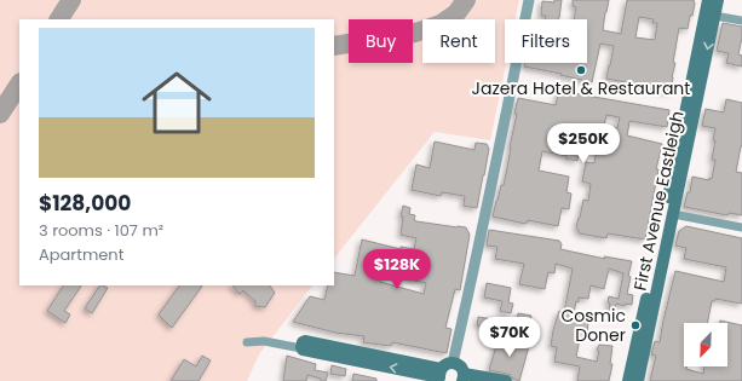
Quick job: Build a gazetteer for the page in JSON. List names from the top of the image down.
{
  "streets": {
    "main road": ["First Avenue Eastleigh"]
  },
  "places": ["Jazera Hotel & Restaurant", "Cosmic Doner"],
  "north": "bottom left",
  "page": {
    "chip": ["Buy", "Rent", "Filters"],
    "list": [
      {
        "name": "$128,000",
        "note": "3 rooms · 107 m² · Apartment"
      }
    ],
    "price": ["$250K", "$128K", "$70K"]
  }
}
